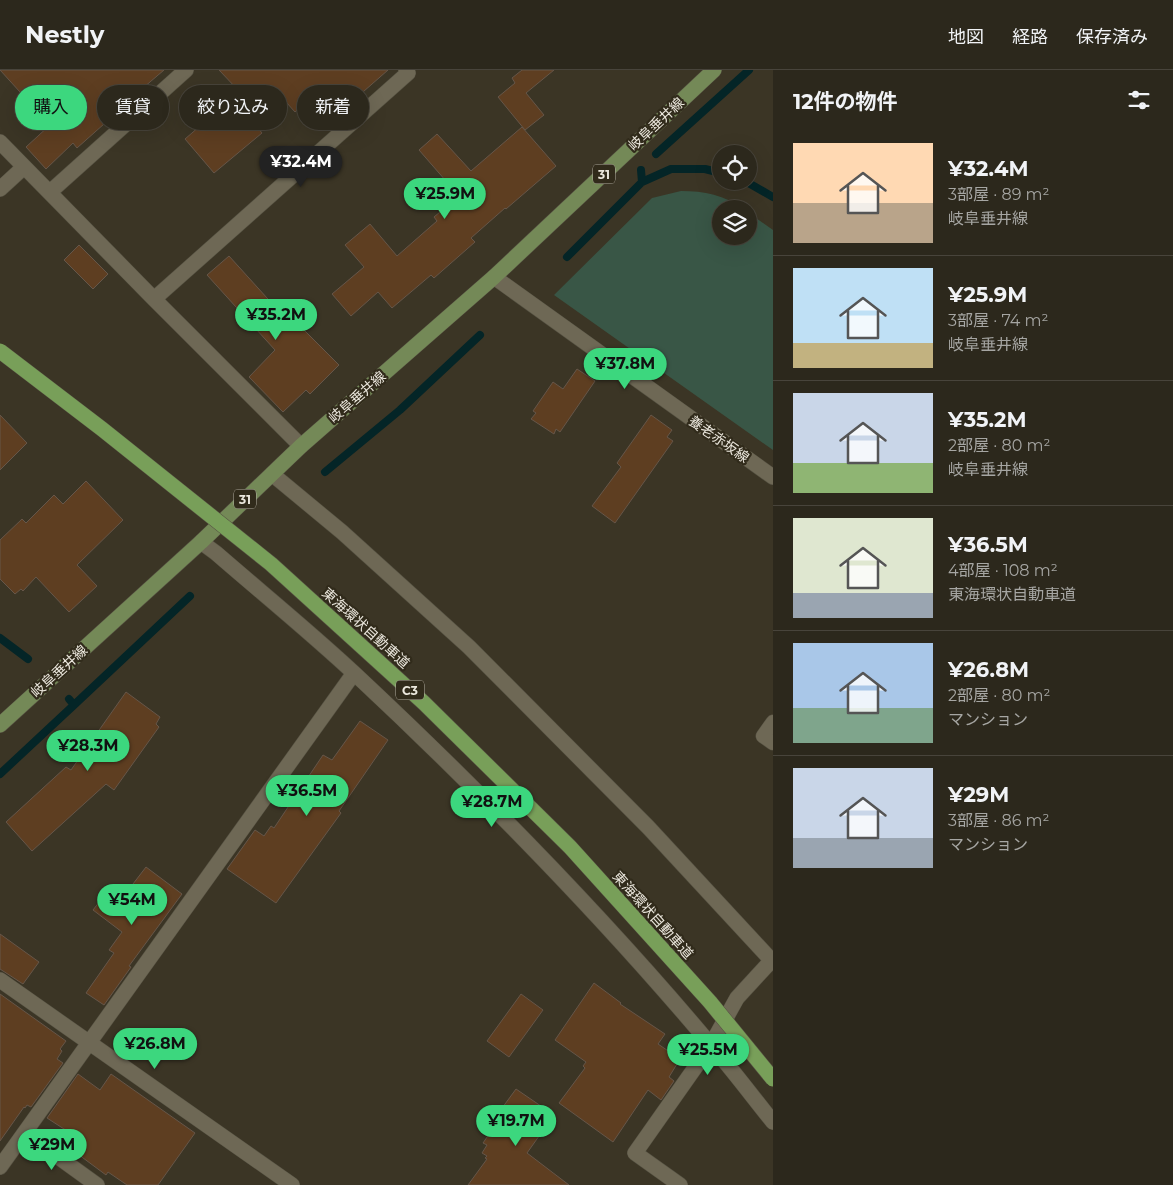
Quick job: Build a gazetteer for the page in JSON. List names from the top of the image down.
{
  "streets": {
    "highway": ["東海環状自動車道", "C3"],
    "main road": ["岐阜垂井線", "31"],
    "street": ["養老赤坂線"]
  },
  "crossings": [
    ["岐阜垂井線", "養老赤坂線"]
  ],
  "page": {
    "header": "Nestly",
    "nav": ["地図", "経路", "保存済み"],
    "heading": "12件の物件",
    "chip": [
      "購入",
      "賃貸",
      "絞り込み",
      "新着"
    ],
    "list": [
      {
        "name": "¥32.4M",
        "note": "3部屋 · 89 m² · 岐阜垂井線"
      },
      {
        "name": "¥25.9M",
        "note": "3部屋 · 74 m² · 岐阜垂井線"
      },
      {
        "name": "¥35.2M",
        "note": "2部屋 · 80 m² · 岐阜垂井線"
      },
      {
        "name": "¥36.5M",
        "note": "4部屋 · 108 m² · 東海環状自動車道"
      },
      {
        "name": "¥26.8M",
        "note": "2部屋 · 80 m² · マンション"
      },
      {
        "name": "¥29M",
        "note": "3部屋 · 86 m² · マンション"
      }
    ],
    "price": [
      "¥32.4M",
      "¥25.9M",
      "¥35.2M",
      "¥37.8M",
      "¥28.3M",
      "¥36.5M",
      "¥28.7M",
      "¥54M",
      "¥26.8M",
      "¥25.5M",
      "¥19.7M",
      "¥29M"
    ]
  }
}
